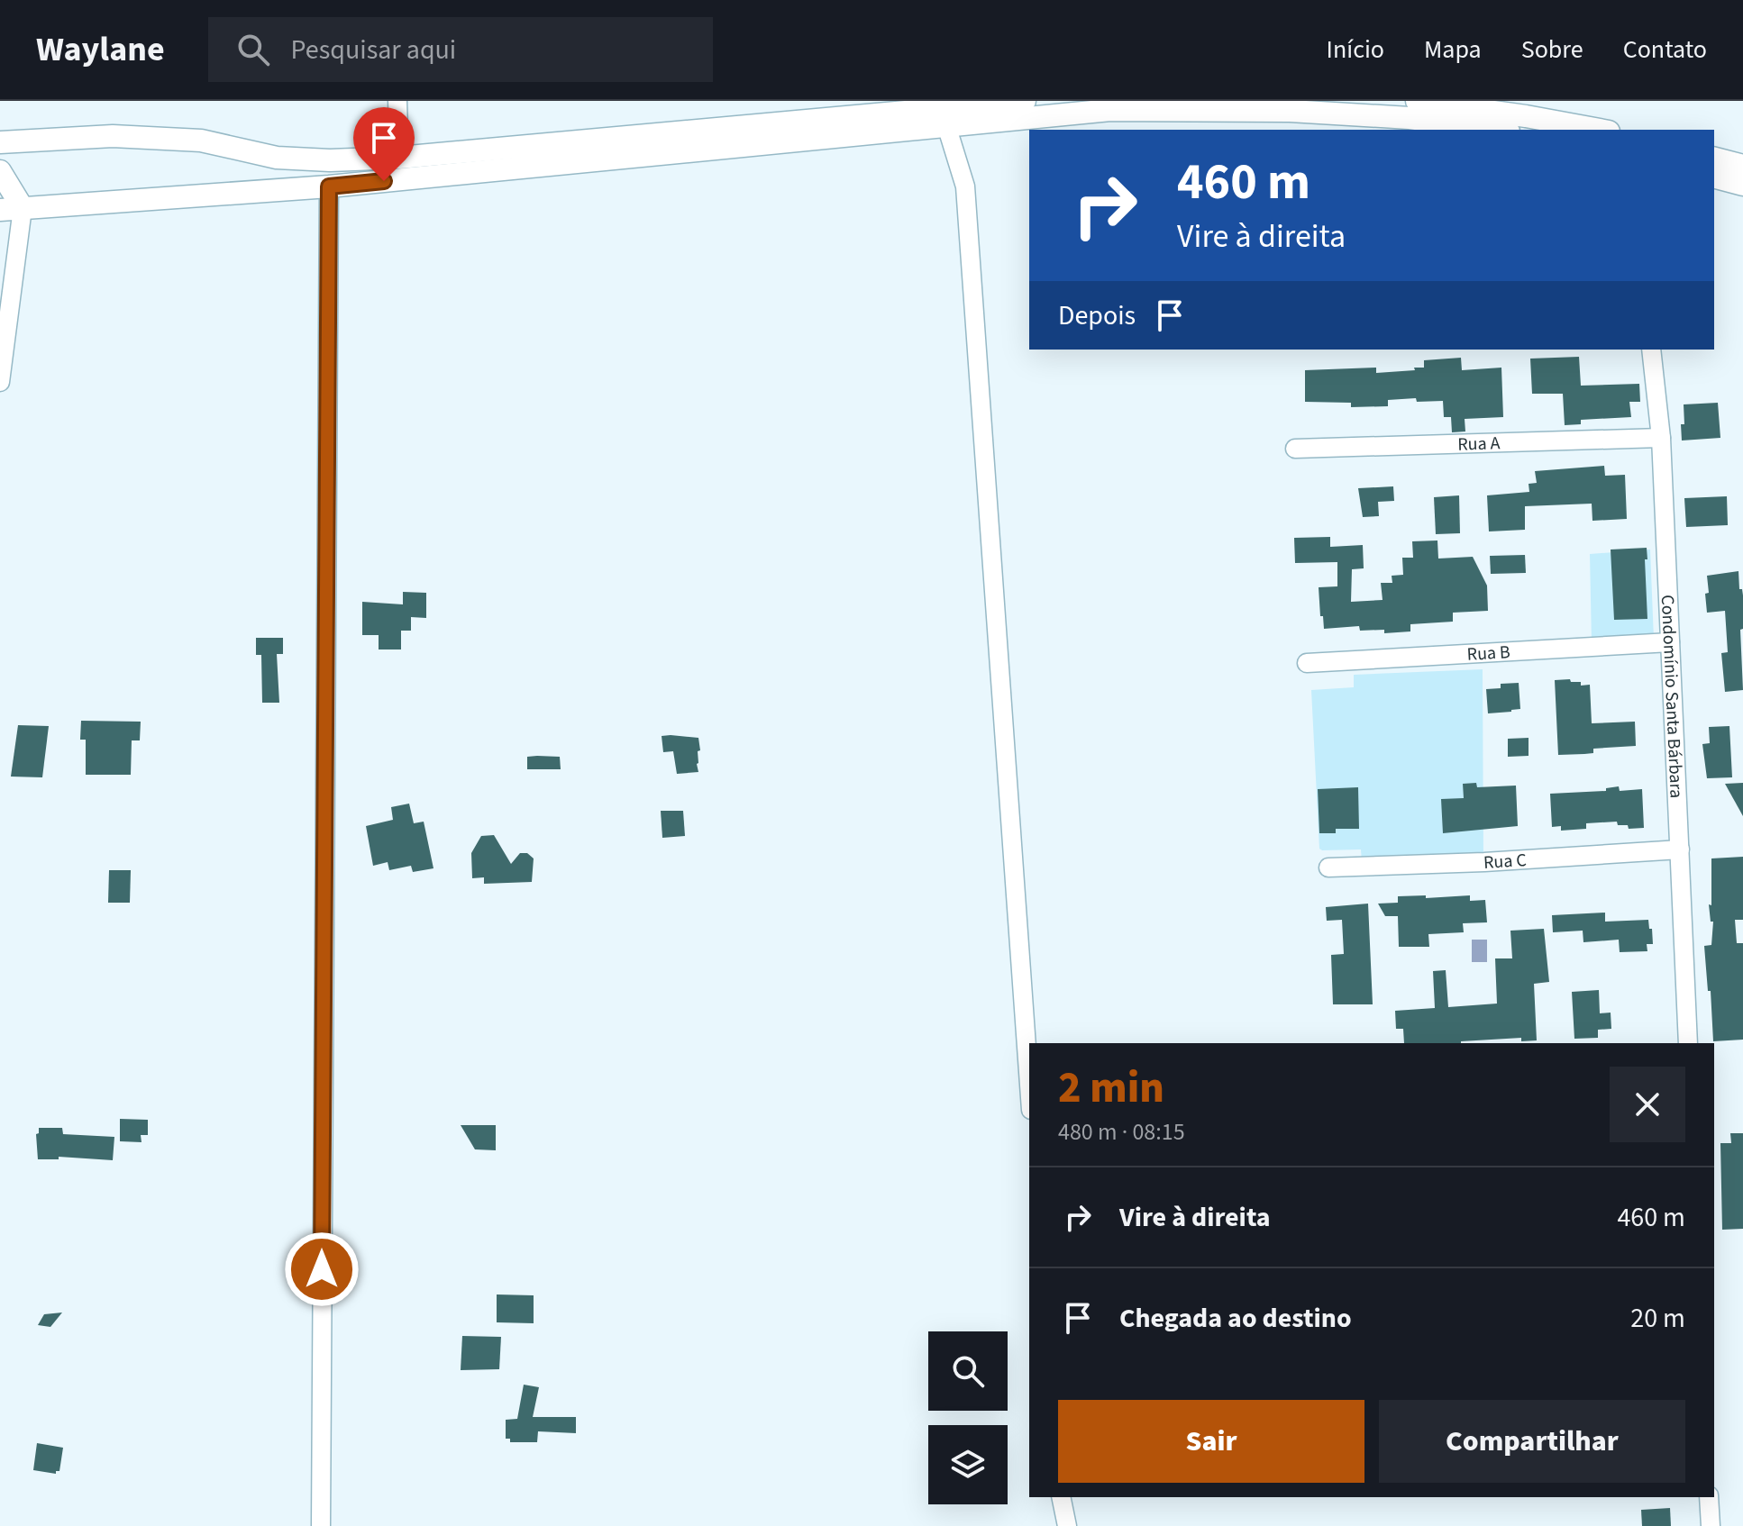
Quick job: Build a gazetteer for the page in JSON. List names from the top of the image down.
{
  "streets": {
    "street": [
      "Rua A",
      "Rua B",
      "Condomínio Santa Bárbara",
      "Rua C"
    ]
  },
  "crossings": [
    ["Rua A", "Condomínio Santa Bárbara"],
    ["Rua B", "Condomínio Santa Bárbara"],
    ["Condomínio Santa Bárbara", "Rua C"]
  ],
  "page": {
    "header": "Waylane",
    "search": "Pesquisar aqui",
    "nav": [
      "Início",
      "Mapa",
      "Sobre",
      "Contato"
    ],
    "turn": ["460 m", "Vire à direita"],
    "then": "Depois",
    "heading": ["2 min", "480 m · 08:15"],
    "list": [
      {
        "name": "Vire à direita",
        "value": "460 m"
      },
      {
        "name": "Chegada ao destino",
        "value": "20 m"
      }
    ],
    "buttons": ["Sair", "Compartilhar"]
  }
}
